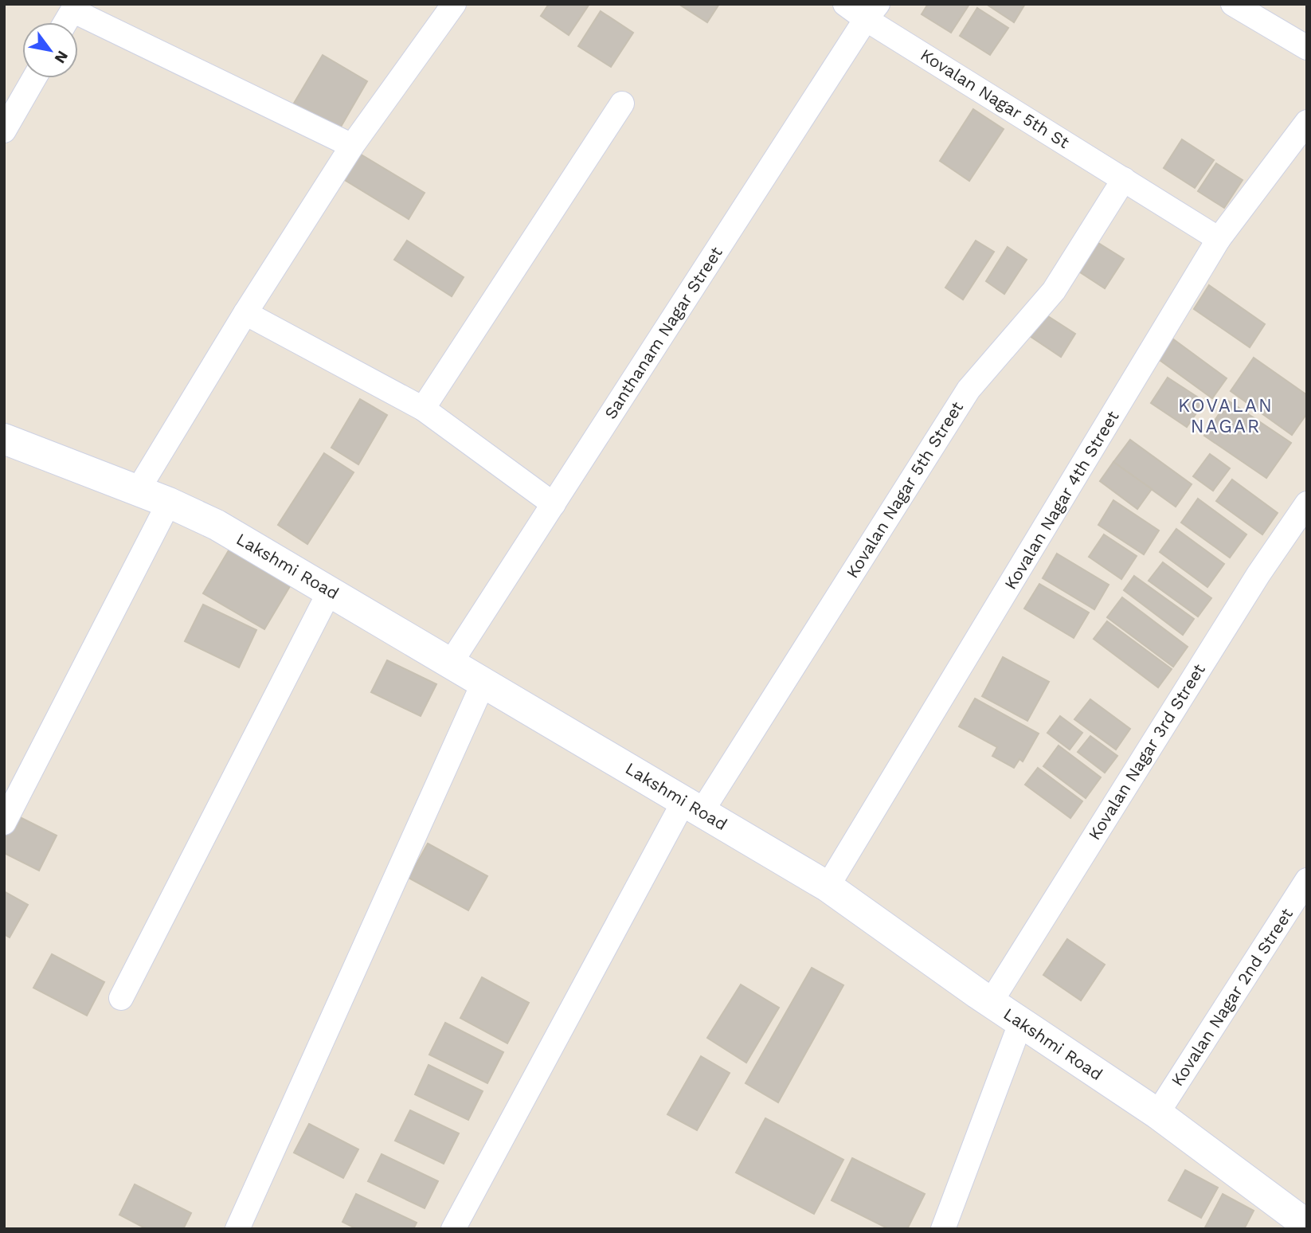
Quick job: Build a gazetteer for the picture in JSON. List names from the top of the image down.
{
  "streets": {
    "street": [
      "Kovalan Nagar 5th St",
      "Santhanam Nagar Street",
      "Kovalan Nagar 5th Street",
      "Kovalan Nagar 4th Street",
      "Lakshmi Road",
      "Kovalan Nagar 3rd Street",
      "Kovalan Nagar 2nd Street"
    ]
  },
  "crossings": [
    ["Kovalan Nagar 5th St", "Santhanam Nagar Street"],
    ["Kovalan Nagar 5th St", "Kovalan Nagar 5th Street"],
    ["Kovalan Nagar 5th St", "Kovalan Nagar 4th Street"],
    ["Santhanam Nagar Street", "Lakshmi Road"],
    ["Kovalan Nagar 5th Street", "Lakshmi Road"],
    ["Kovalan Nagar 4th Street", "Lakshmi Road"],
    ["Lakshmi Road", "Kovalan Nagar 3rd Street"],
    ["Lakshmi Road", "Kovalan Nagar 2nd Street"]
  ],
  "districts": ["KOVALAN NAGAR"],
  "north": "bottom right"
}
